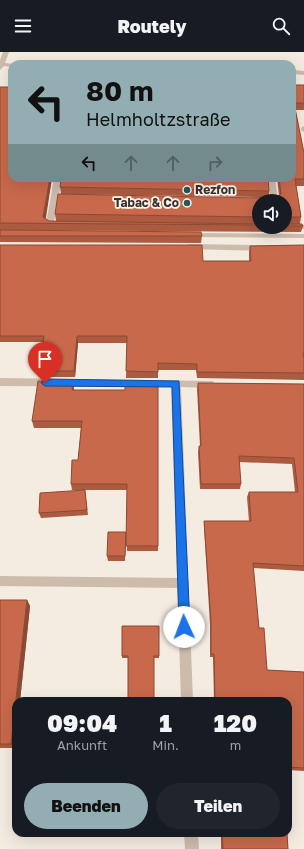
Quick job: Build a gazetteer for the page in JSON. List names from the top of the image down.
{
  "places": ["Rezfon", "Tabac & Co"],
  "page": {
    "header": "Routely",
    "turn": ["80 m", "Helmholtzstraße"],
    "eta": [
      "09:04",
      "Ankunft",
      "1",
      "Min.",
      "120",
      "m"
    ],
    "buttons": ["Beenden", "Teilen"]
  }
}
